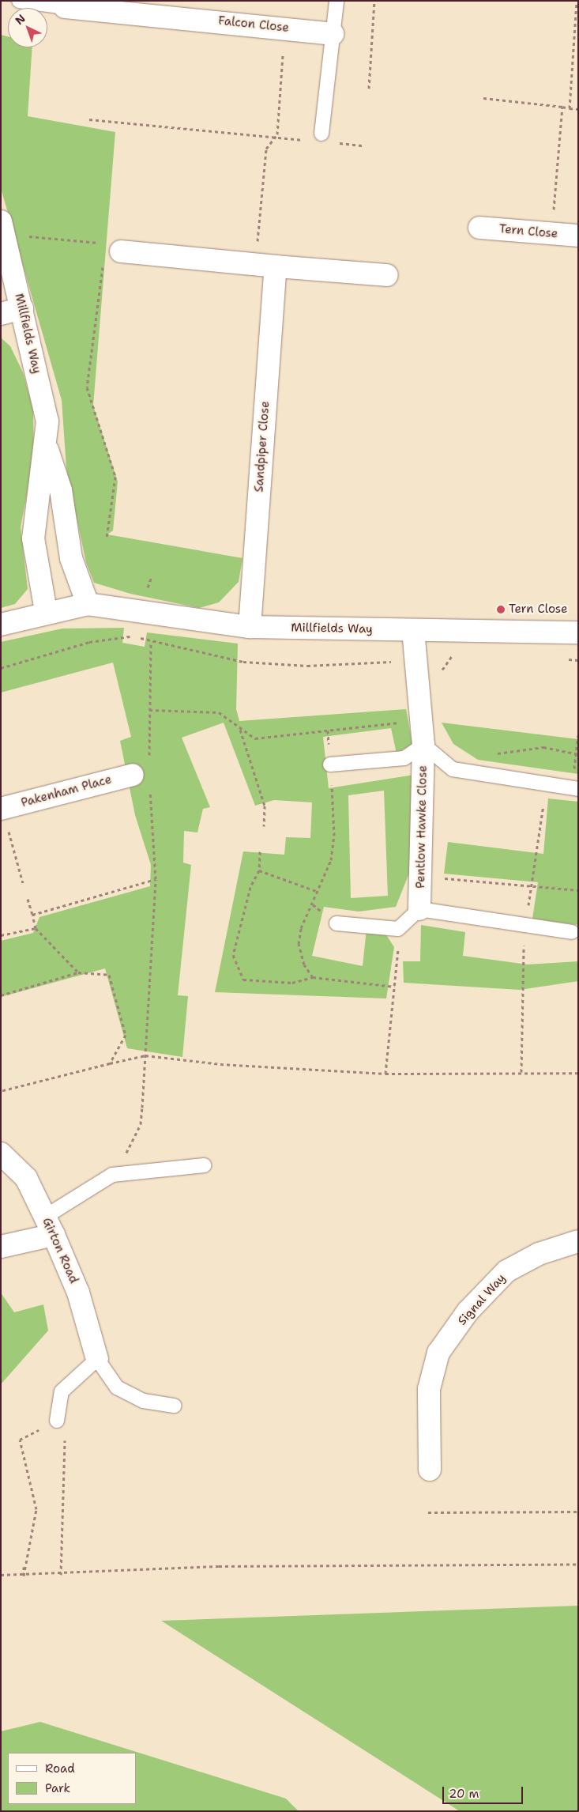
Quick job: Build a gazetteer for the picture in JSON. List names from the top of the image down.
{
  "streets": {
    "street": [
      "Falcon Close",
      "Tern Close",
      "Millfields Way",
      "Sandpiper Close",
      "Pakenham Place",
      "Pentlow Hawke Close",
      "Girton Road",
      "Signal Way"
    ]
  },
  "crossings": [
    ["Millfields Way", "Sandpiper Close"],
    ["Millfields Way", "Pentlow Hawke Close"]
  ],
  "places": ["Tern Close"],
  "legend": ["Road", "Park"],
  "scale_bar": "20 m",
  "north": "top left"
}
